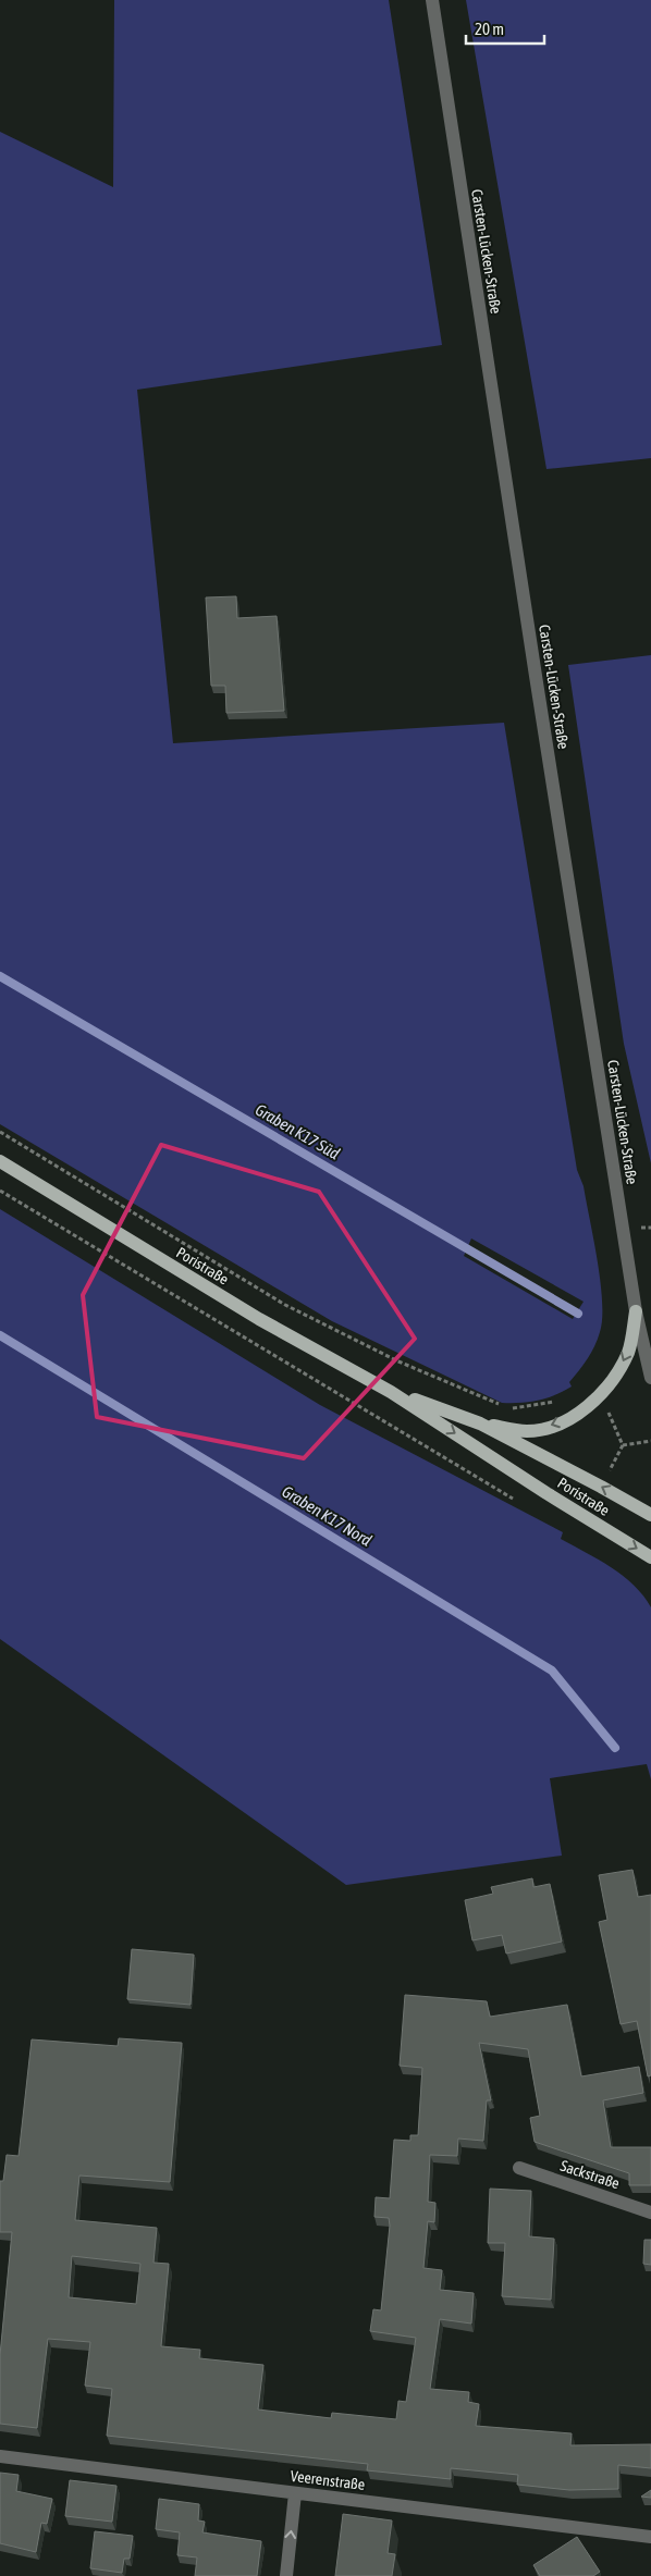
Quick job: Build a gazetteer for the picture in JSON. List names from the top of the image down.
{
  "streets": {
    "main road": ["Poristraße"],
    "street": ["Carsten-Lücken-Straße", "Sackstraße", "Veerenstraße"]
  },
  "water": ["Graben K17 Süd", "Graben K17 Nord"],
  "scale_bar": "20 m"
}
